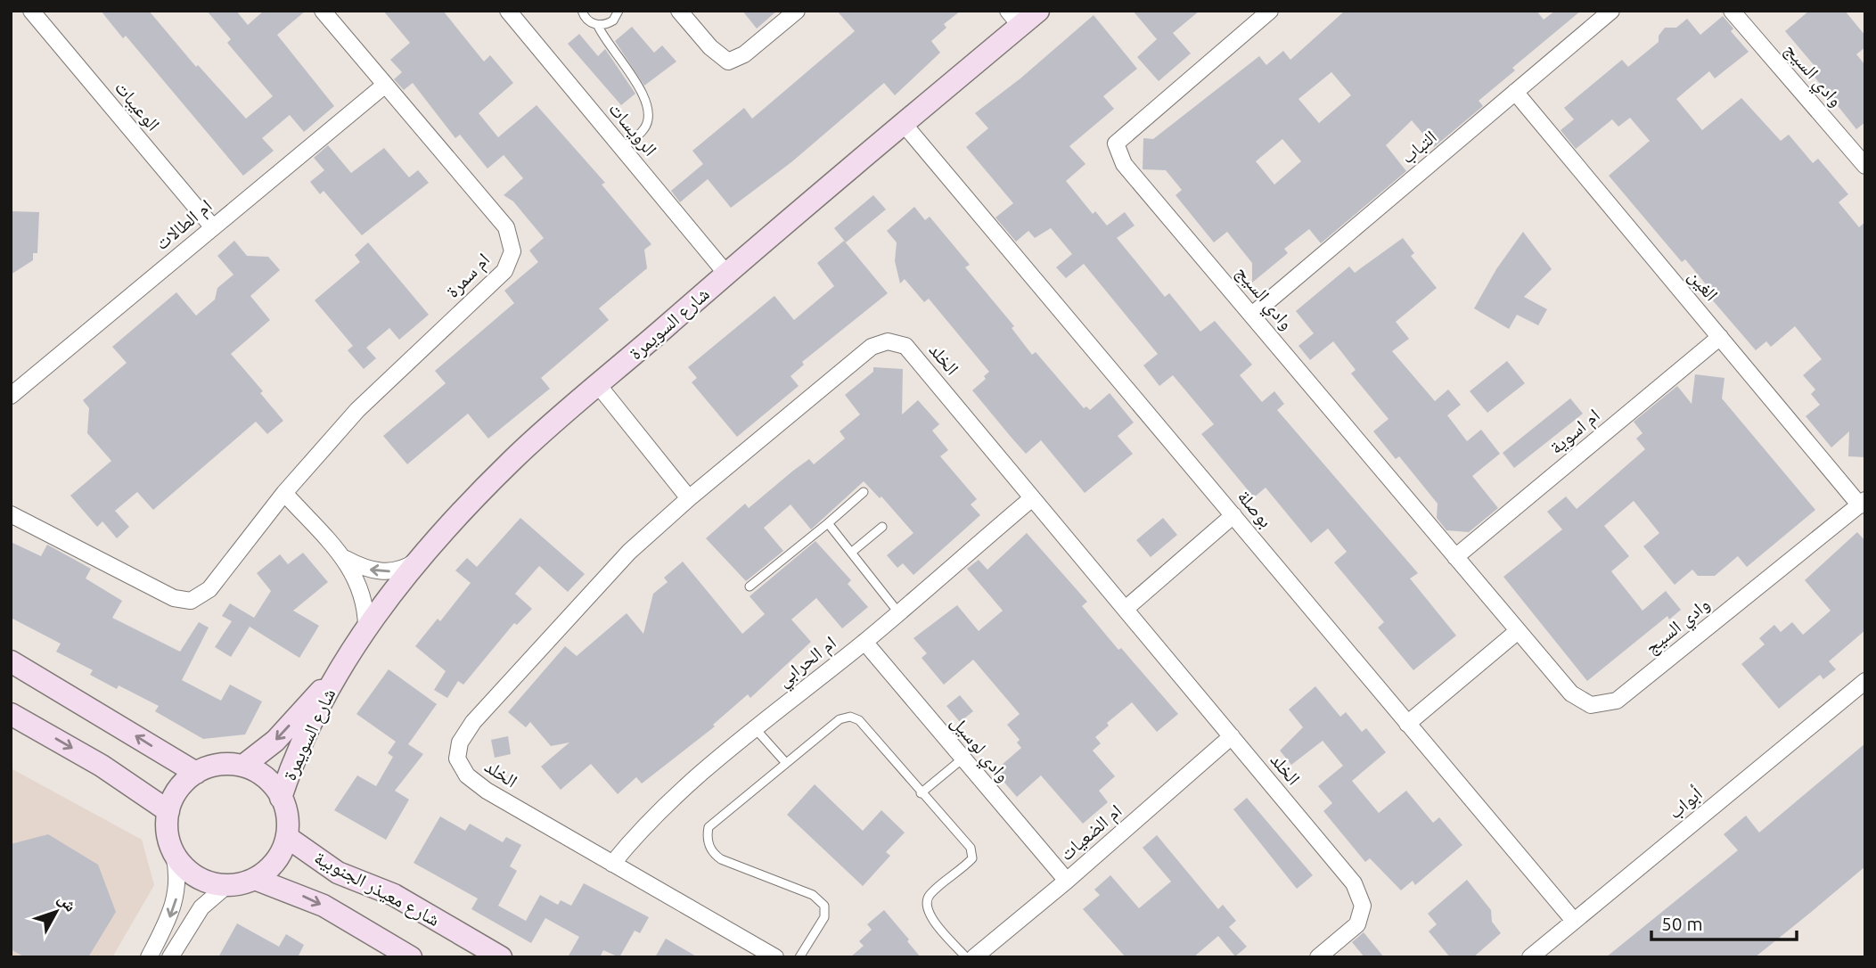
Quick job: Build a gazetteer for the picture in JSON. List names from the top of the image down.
{
  "streets": {
    "street": [
      "وادي السيج",
      "الوعيبات",
      "الرويسات",
      "التباب",
      "ام الطالات",
      "ام سمرة",
      "الغين",
      "شارع السويمرة",
      "الخلد",
      "ام اسوية",
      "بوصلة",
      "ام الحرابي",
      "وادي لوسيل",
      "أبواب",
      "ام الضعيات",
      "شارع معيذر الجنوبية"
    ]
  },
  "crossings": [
    ["وادي السيج", "التباب"],
    ["وادي السيج", "الغين"],
    ["وادي السيج", "ام اسوية"],
    ["الوعيبات", "ام الطالات"],
    ["الرويسات", "شارع السويمرة"],
    ["التباب", "الغين"],
    ["ام الطالات", "ام سمرة"],
    ["الغين", "ام اسوية"],
    ["شارع السويمرة", "بوصلة"],
    ["شارع السويمرة", "شارع معيذر الجنوبية"],
    ["الخلد", "ام الحرابي"],
    ["الخلد", "ام الضعيات"],
    ["بوصلة", "أبواب"],
    ["ام الحرابي", "وادي لوسيل"],
    ["وادي لوسيل", "ام الضعيات"]
  ],
  "scale_bar": "50 m",
  "north": "top right"
}
